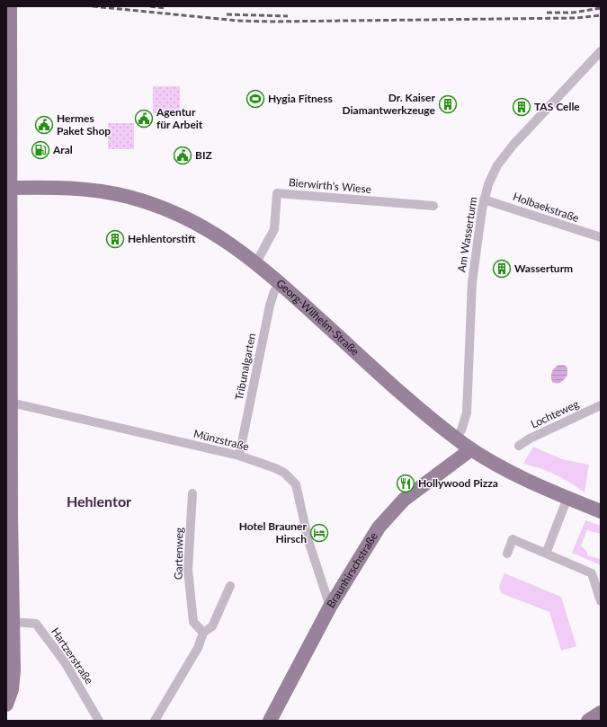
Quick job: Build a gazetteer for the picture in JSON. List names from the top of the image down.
{
  "streets": {
    "main road": ["Georg-Wilhelm-Straße", "Braunhirschstraße"],
    "street": [
      "Bierwirth's Wiese",
      "Holbaekstraße",
      "Am Wasserturm",
      "Tribunalgarten",
      "Lochteweg",
      "Münzstraße",
      "Gartenweg",
      "Hartzerstraße"
    ]
  },
  "crossings": [
    ["Bierwirth's Wiese", "Georg-Wilhelm-Straße"],
    ["Holbaekstraße", "Am Wasserturm"],
    ["Am Wasserturm", "Georg-Wilhelm-Straße"],
    ["Georg-Wilhelm-Straße", "Tribunalgarten"],
    ["Georg-Wilhelm-Straße", "Braunhirschstraße"],
    ["Tribunalgarten", "Münzstraße"],
    ["Münzstraße", "Braunhirschstraße"]
  ],
  "districts": ["Hehlentor"],
  "places": {
    "sports": ["Hygia Fitness"],
    "building": [
      "Dr. Kaiser Diamantwerkzeuge",
      "TAS Celle",
      "Hehlentorstift",
      "Wasserturm"
    ],
    "public building": ["Agentur für Arbeit", "Hermes Paket Shop", "BIZ"],
    "fuel station": ["Aral"],
    "restaurant": ["Hollywood Pizza"],
    "hotel": ["Hotel Brauner Hirsch"]
  }
}
